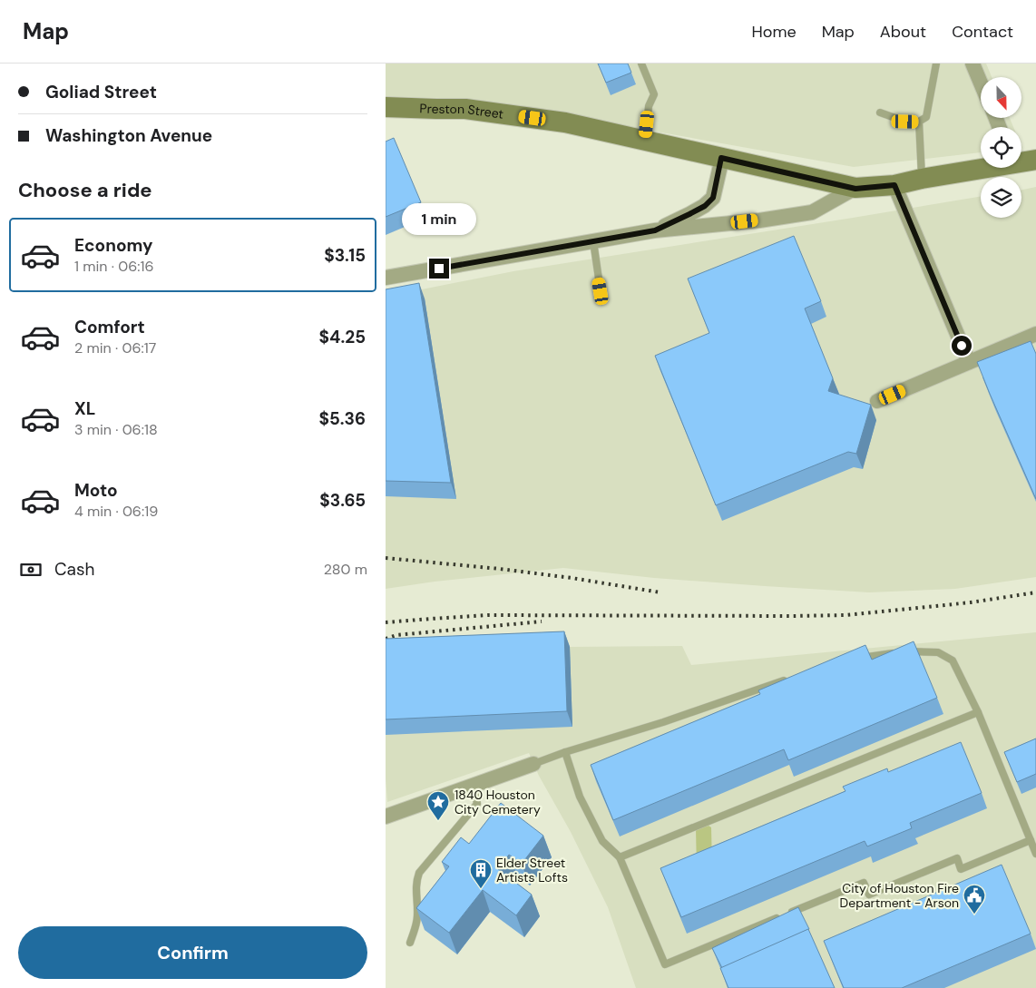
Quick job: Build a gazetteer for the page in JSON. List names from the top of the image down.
{
  "streets": {
    "main road": ["Preston Street"]
  },
  "places": {
    "place": ["1840 Houston City Cemetery"],
    "building": ["Elder Street Artists Lofts"],
    "public building": ["City of Houston Fire Department - Arson"]
  },
  "north": "bottom",
  "page": {
    "header": "Map",
    "nav": [
      "Home",
      "Map",
      "About",
      "Contact"
    ],
    "banner": ["Goliad Street", "Washington Avenue"],
    "heading": "Choose a ride",
    "bubble": "1 min",
    "list": [
      {
        "name": "Economy",
        "note": "1 min · 06:16",
        "value": "$3.15"
      },
      {
        "name": "Comfort",
        "note": "2 min · 06:17",
        "value": "$4.25"
      },
      {
        "name": "XL",
        "note": "3 min · 06:18",
        "value": "$5.36"
      },
      {
        "name": "Moto",
        "note": "4 min · 06:19",
        "value": "$3.65"
      }
    ],
    "pay": ["Cash", "280 m"],
    "buttons": "Confirm"
  }
}
